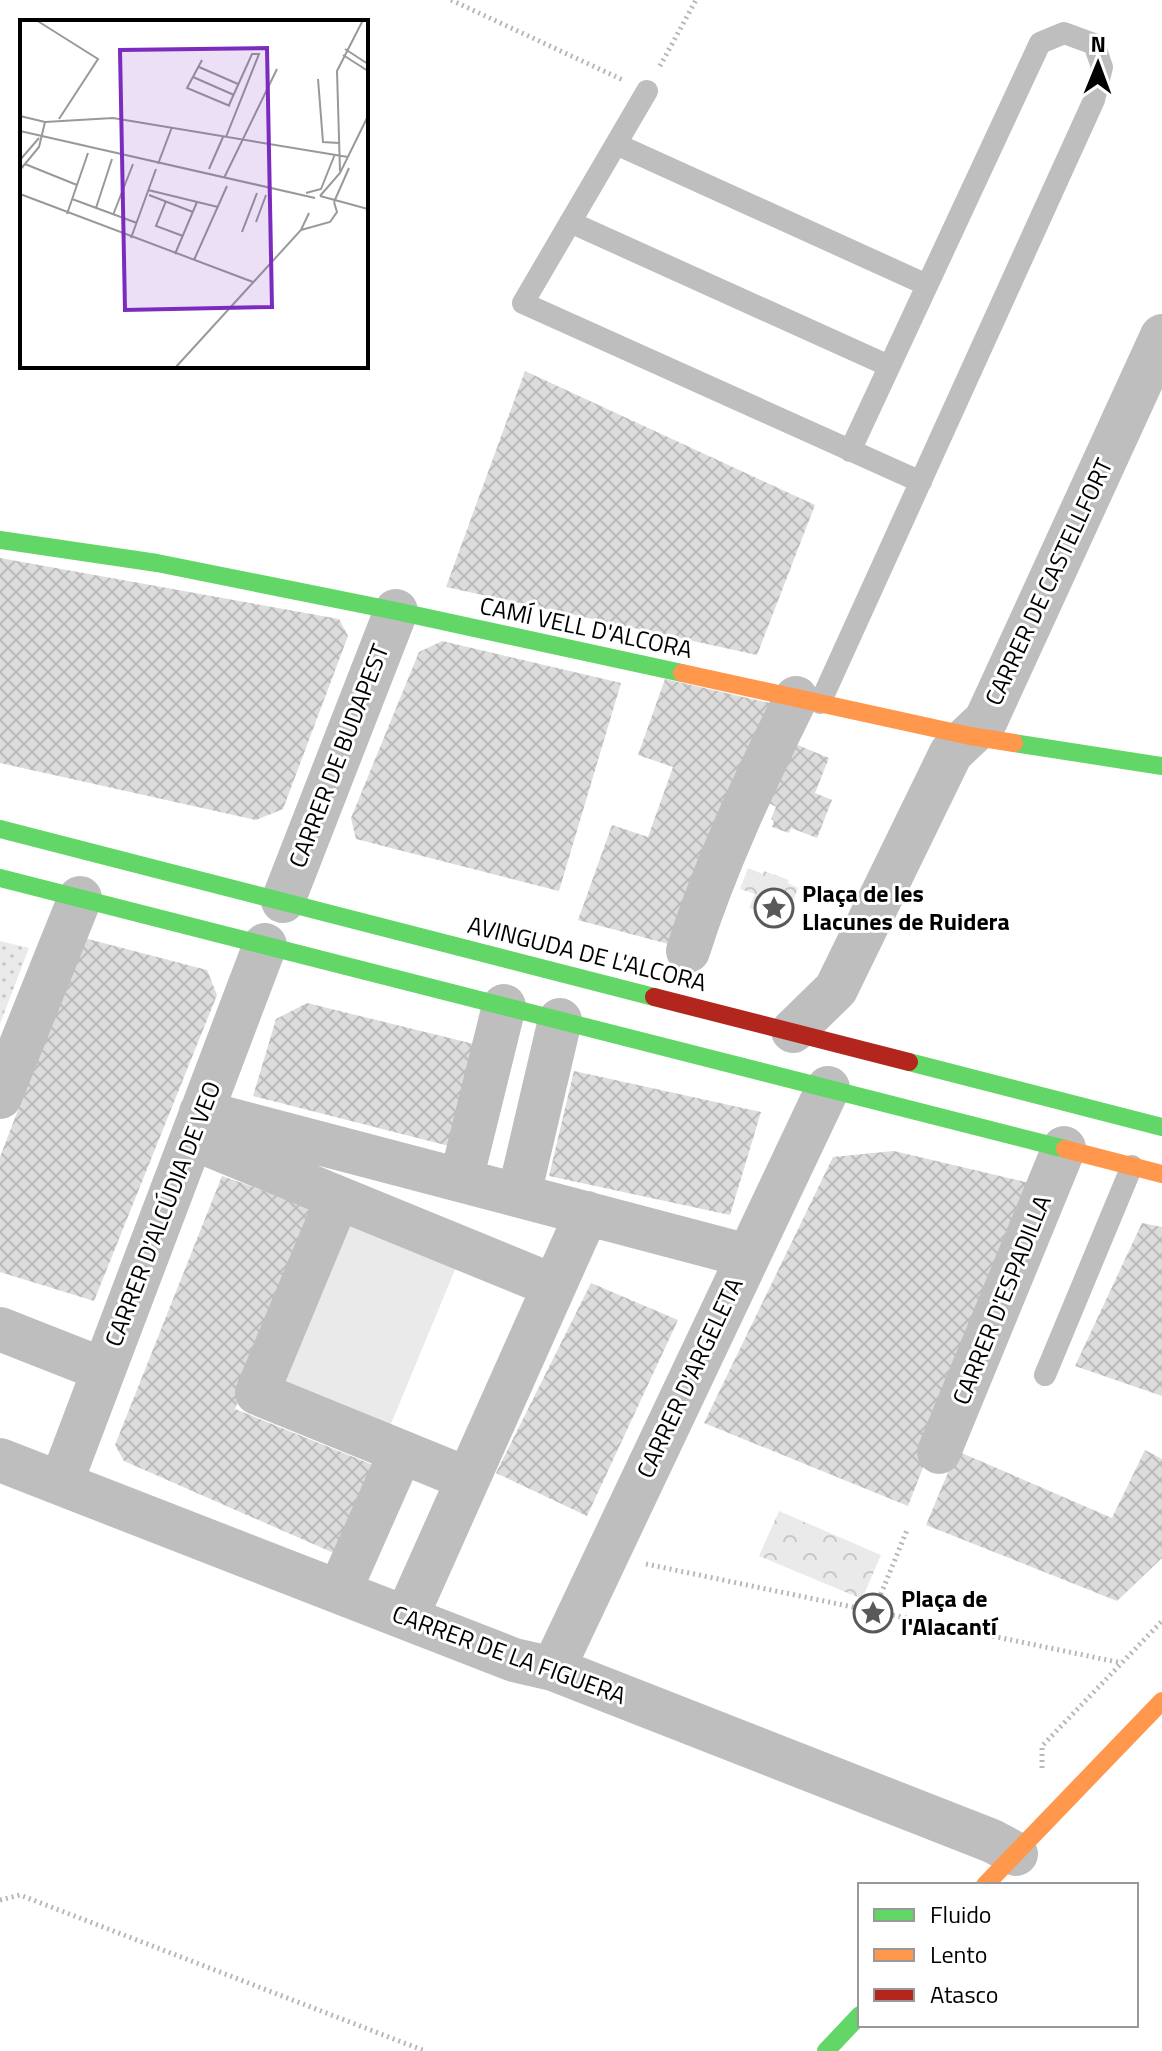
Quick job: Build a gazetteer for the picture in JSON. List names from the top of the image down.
{
  "streets": {
    "main road": ["CAMÍ VELL D'ALCORA", "AVINGUDA DE L'ALCORA"],
    "street": [
      "CARRER DE CASTELLFORT",
      "CARRER DE BUDAPEST",
      "CARRER D'ALCÚDIA DE VEO",
      "CARRER D'ESPADILLA",
      "CARRER D'ARGELETA",
      "CARRER DE LA FIGUERA"
    ]
  },
  "crossings": [
    ["CARRER DE CASTELLFORT", "CAMÍ VELL D'ALCORA"],
    ["CARRER DE CASTELLFORT", "AVINGUDA DE L'ALCORA"],
    ["CAMÍ VELL D'ALCORA", "CARRER DE BUDAPEST"],
    ["CARRER DE BUDAPEST", "AVINGUDA DE L'ALCORA"],
    ["CARRER D'ALCÚDIA DE VEO", "CARRER DE LA FIGUERA"],
    ["CARRER D'ARGELETA", "CARRER DE LA FIGUERA"]
  ],
  "places": {
    "place": ["Plaça de les Llacunes de Ruidera", "Plaça de l'Alacantí"]
  },
  "legend": ["Fluido", "Lento", "Atasco"],
  "north": "top"
}
